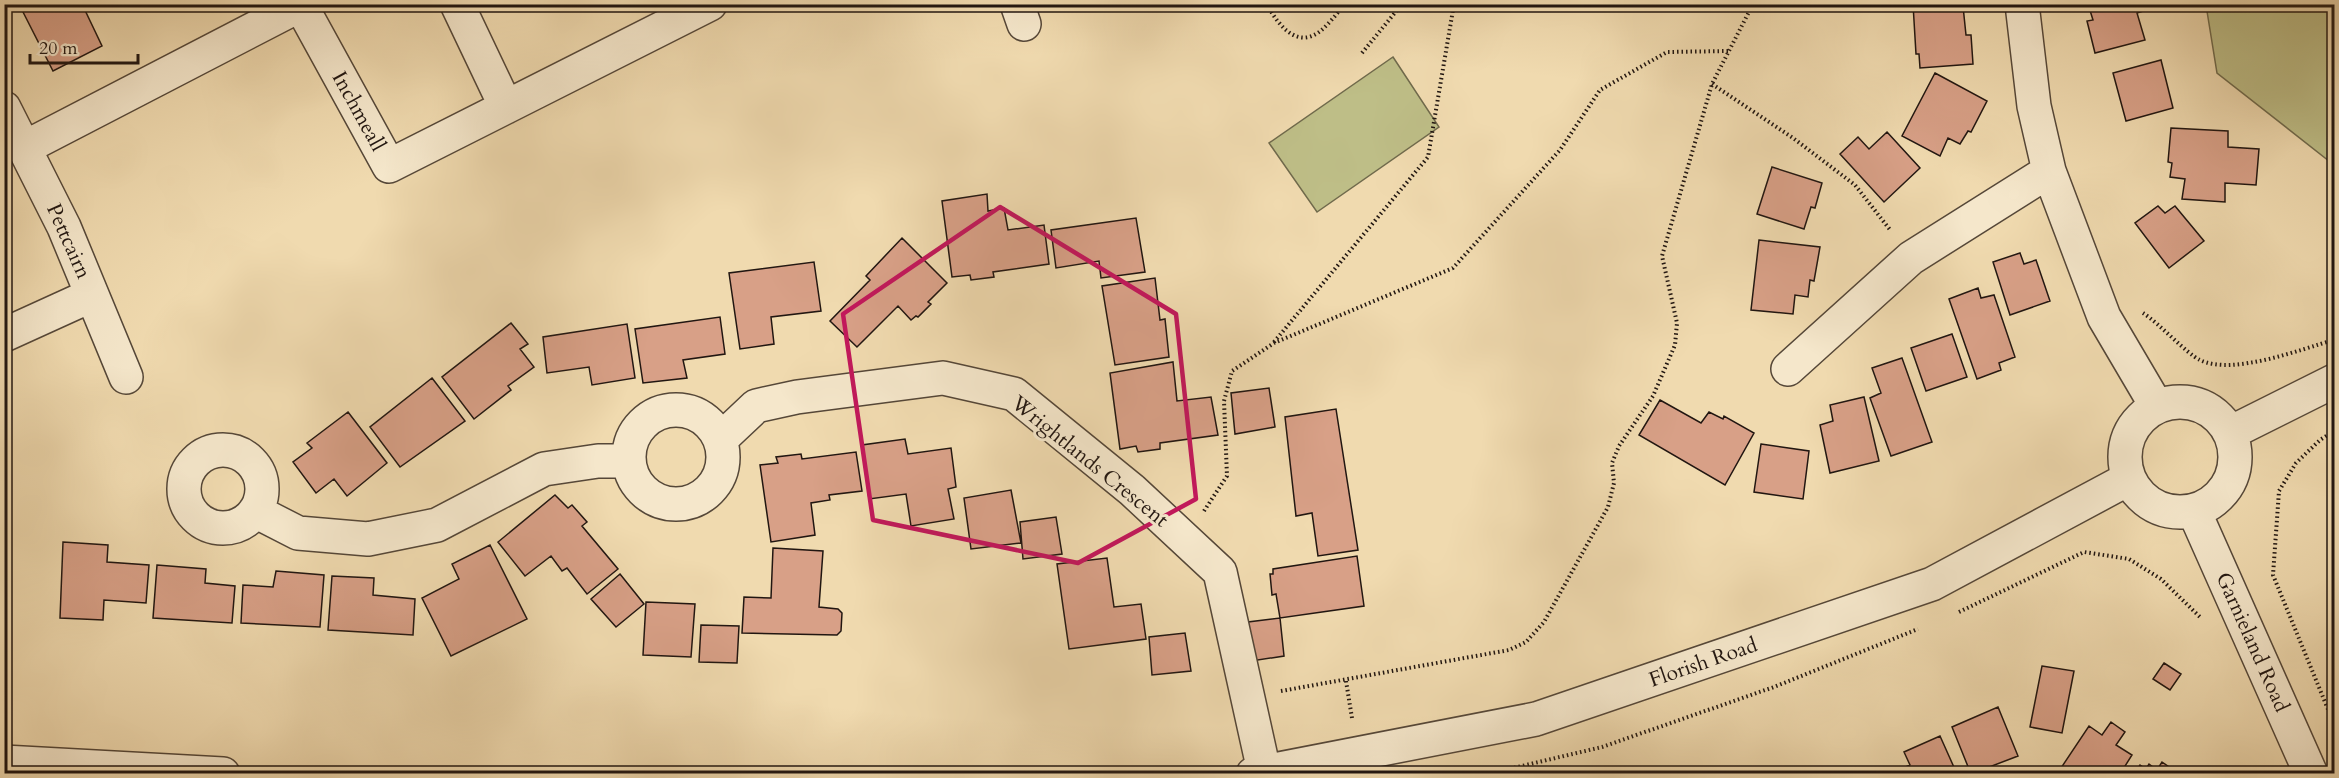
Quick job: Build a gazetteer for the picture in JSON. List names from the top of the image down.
{
  "streets": {
    "street": [
      "Inchmeall",
      "Pettcairn",
      "Wrightlands Crescent",
      "Garnieland Road",
      "Florish Road"
    ]
  },
  "crossings": [
    ["Wrightlands Crescent", "Florish Road"],
    ["Garnieland Road", "Florish Road"]
  ],
  "scale_bar": "20 m"
}
